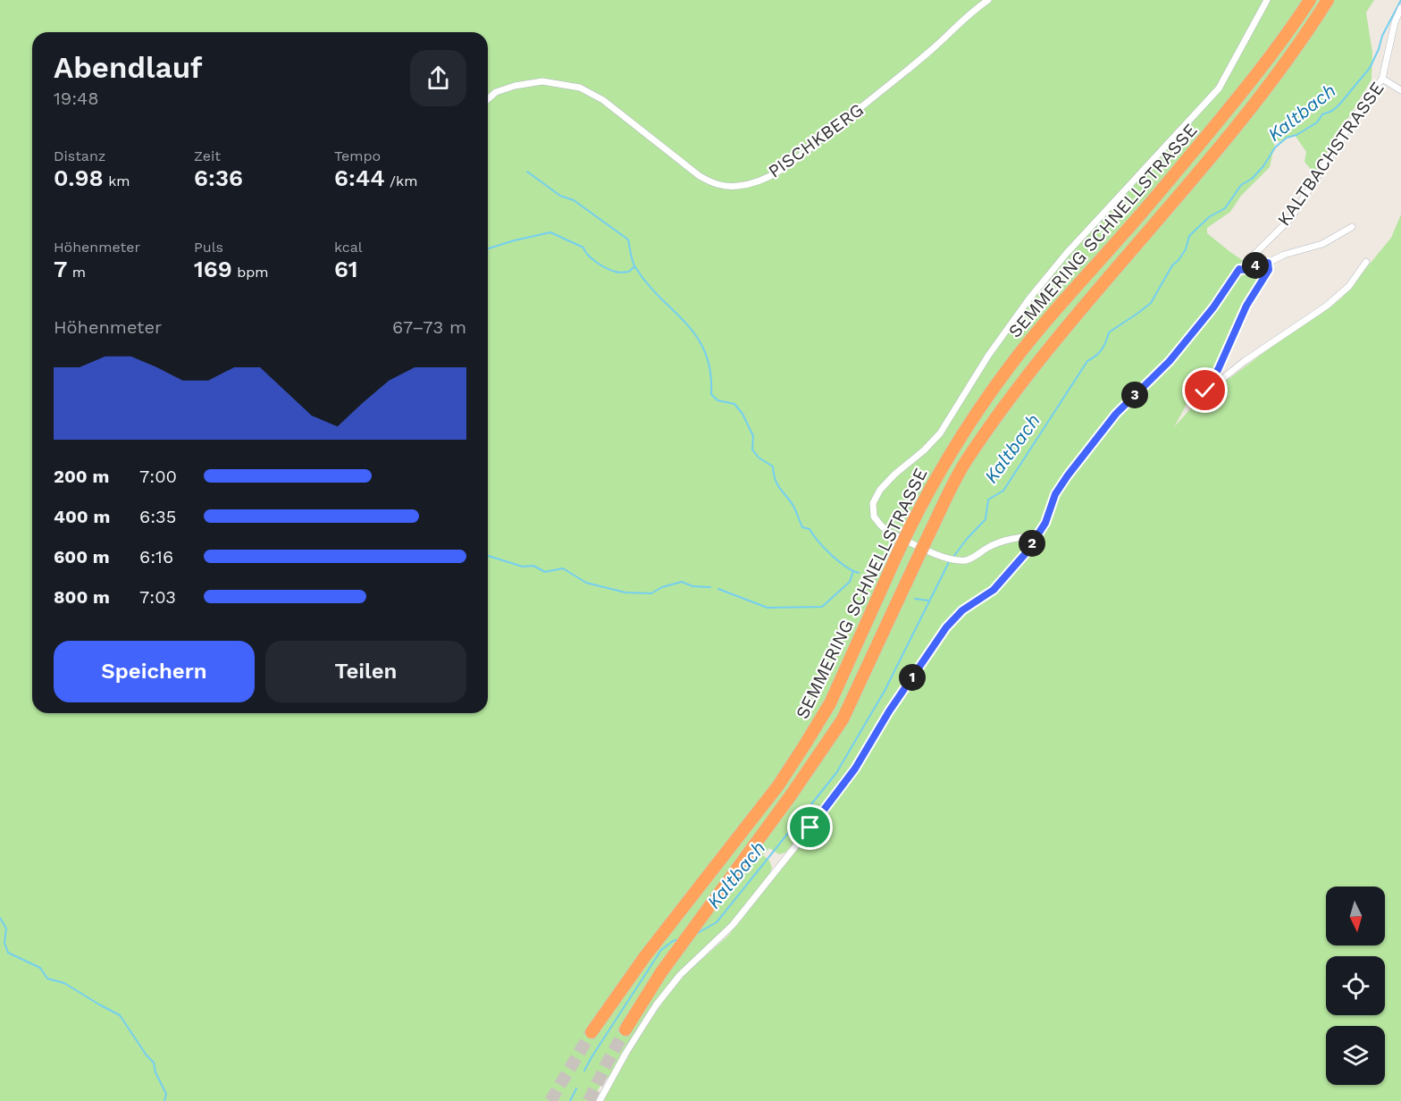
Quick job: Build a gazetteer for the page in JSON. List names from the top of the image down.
{
  "streets": {
    "highway": ["SEMMERING SCHNELLSTRASSE"],
    "street": ["PISCHKBERG", "KALTBACHSTRASSE"]
  },
  "water": ["Kaltbach"],
  "north": "bottom",
  "page": {
    "heading": ["Abendlauf", "19:48"],
    "stats": [
      ["Distanz", "0.98 km"],
      ["Zeit", "6:36"],
      ["Tempo", "6:44 /km"],
      ["Höhenmeter", "7 m"],
      ["Puls", "169 bpm"],
      ["kcal", "61"]
    ],
    "pins": [
      "4",
      "3",
      "2",
      "1"
    ],
    "chart": ["Höhenmeter", "67–73 m"],
    "list": [
      {
        "name": "200 m",
        "note": "7:00"
      },
      {
        "name": "400 m",
        "note": "6:35"
      },
      {
        "name": "600 m",
        "note": "6:16"
      },
      {
        "name": "800 m",
        "note": "7:03"
      }
    ],
    "buttons": ["Speichern", "Teilen"]
  }
}
